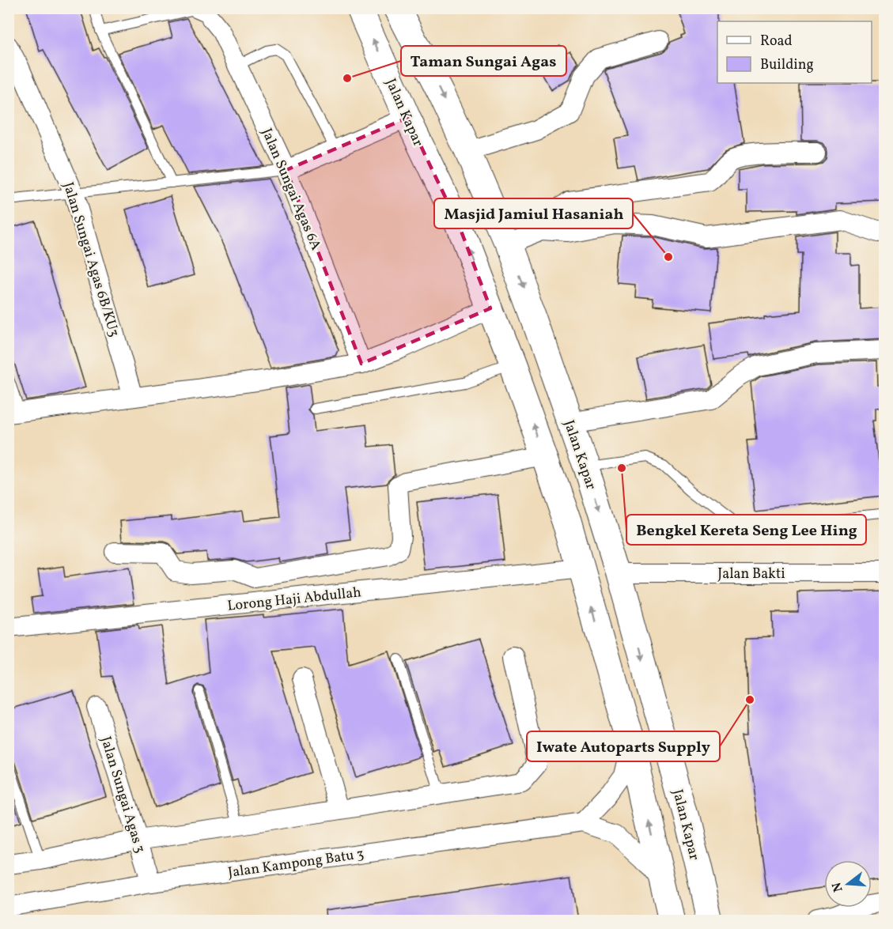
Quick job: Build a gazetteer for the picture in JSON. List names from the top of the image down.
{
  "streets": {
    "highway": ["Jalan Kapar"],
    "street": [
      "Jalan Sungai Agas 6A",
      "Jalan Sungai Agas 6B/KU3",
      "Jalan Bakti",
      "Lorong Haji Abdullah",
      "Jalan Sungai Agas 3",
      "Jalan Kampong Batu 3"
    ]
  },
  "crossings": [
    ["Jalan Kapar", "Jalan Bakti"],
    ["Jalan Kapar", "Lorong Haji Abdullah"],
    ["Jalan Sungai Agas 3", "Jalan Kampong Batu 3"]
  ],
  "places": [
    "Taman Sungai Agas",
    "Masjid Jamiul Hasaniah",
    "Bengkel Kereta Seng Lee Hing",
    "Iwate Autoparts Supply"
  ],
  "legend": ["Road", "Building"],
  "north": "left"
}
